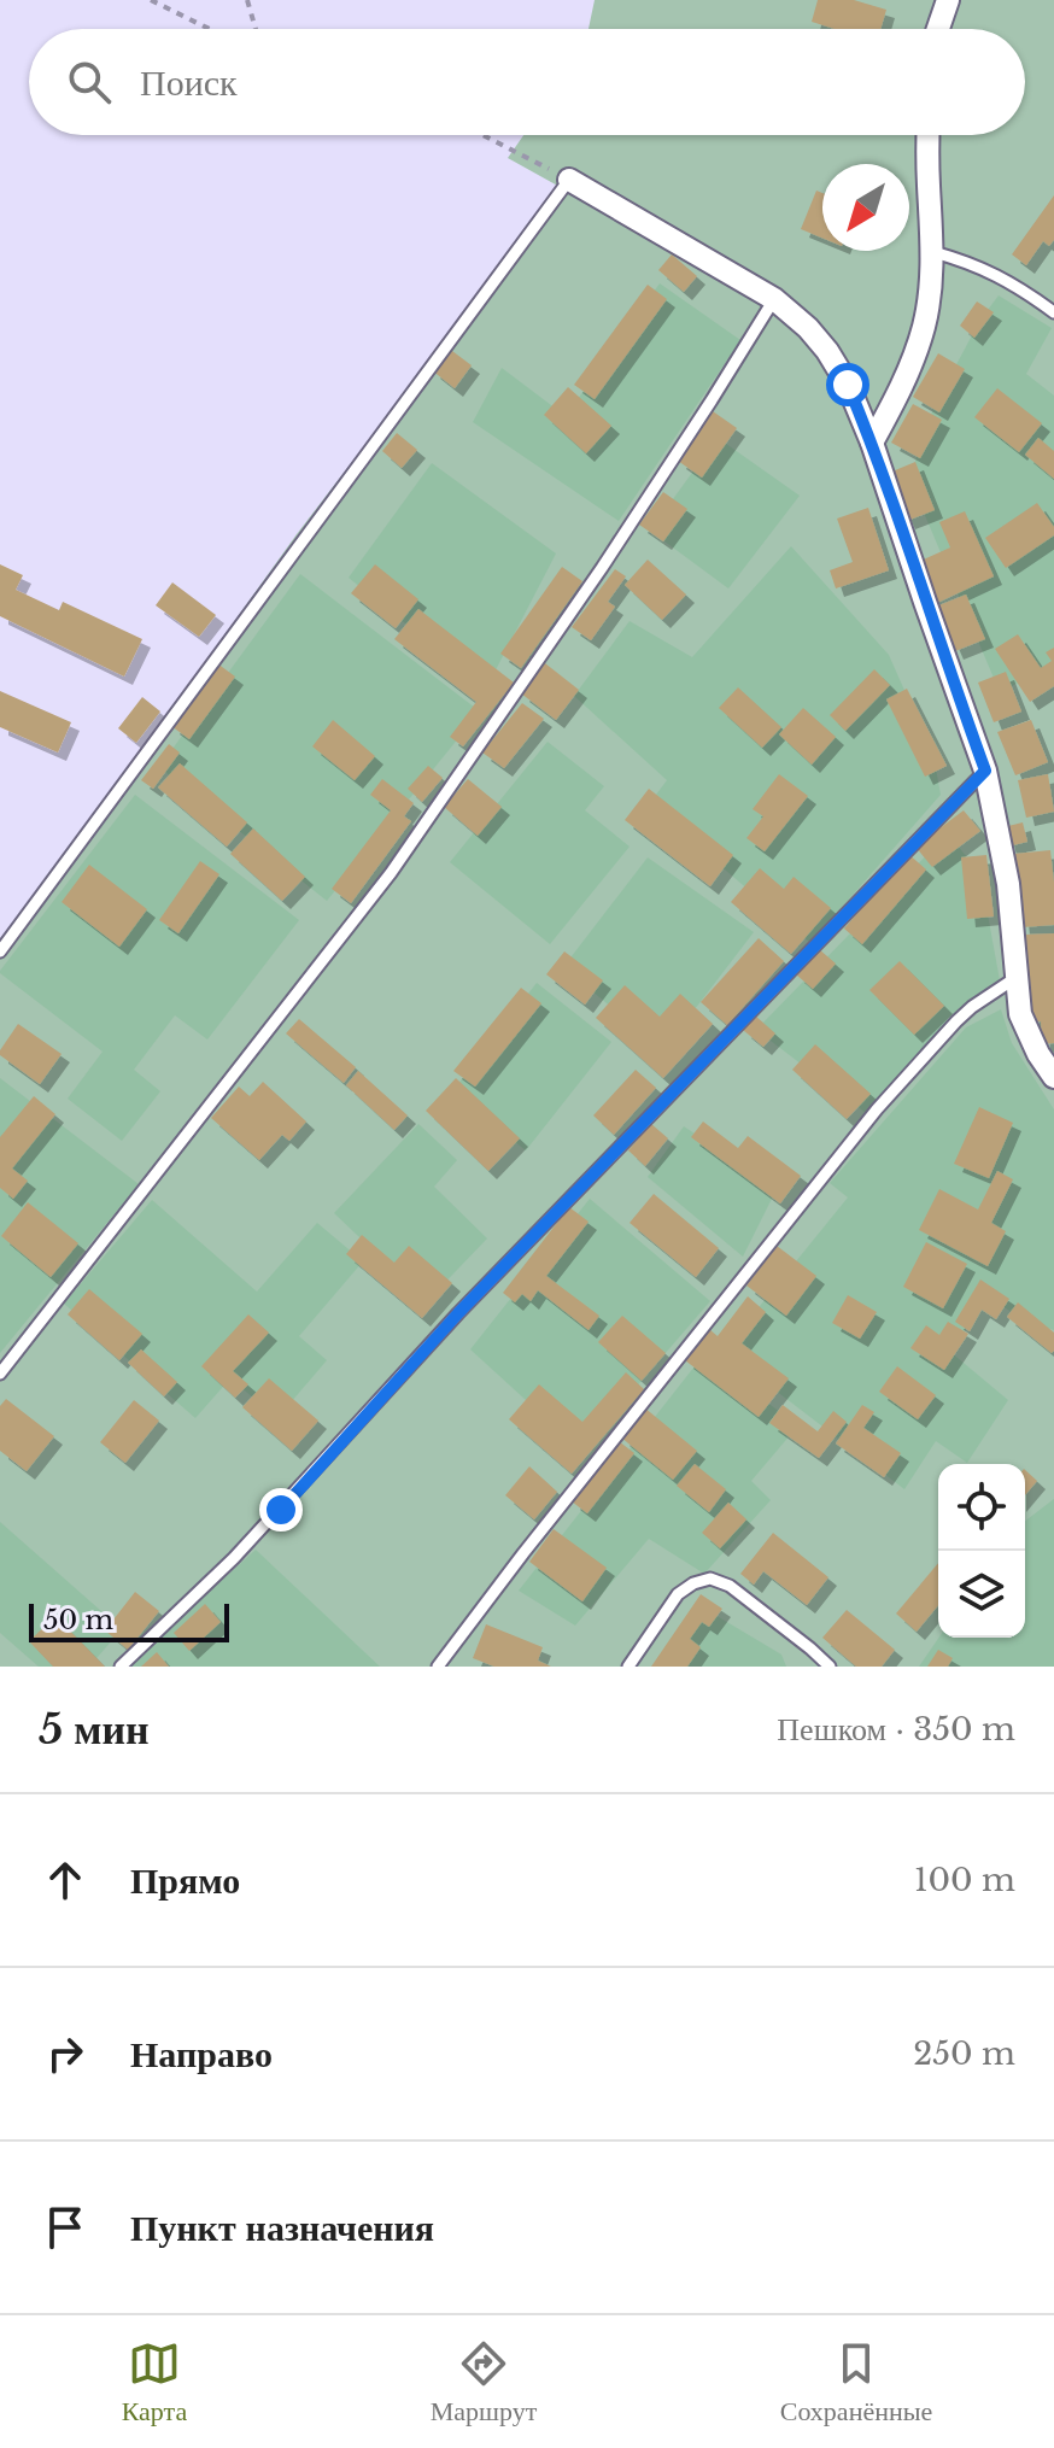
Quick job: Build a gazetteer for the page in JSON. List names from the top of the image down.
{
  "scale_bar": "50 m",
  "north": "bottom left",
  "page": {
    "search": "Поиск",
    "scale": "50 m",
    "heading": ["5 мин", "Пешком · 350 m"],
    "list": [
      ["Прямо", "100 m"],
      ["Направо", "250 m"],
      "Пункт назначения"
    ],
    "nav": ["Карта", "Маршрут", "Сохранённые"]
  }
}
